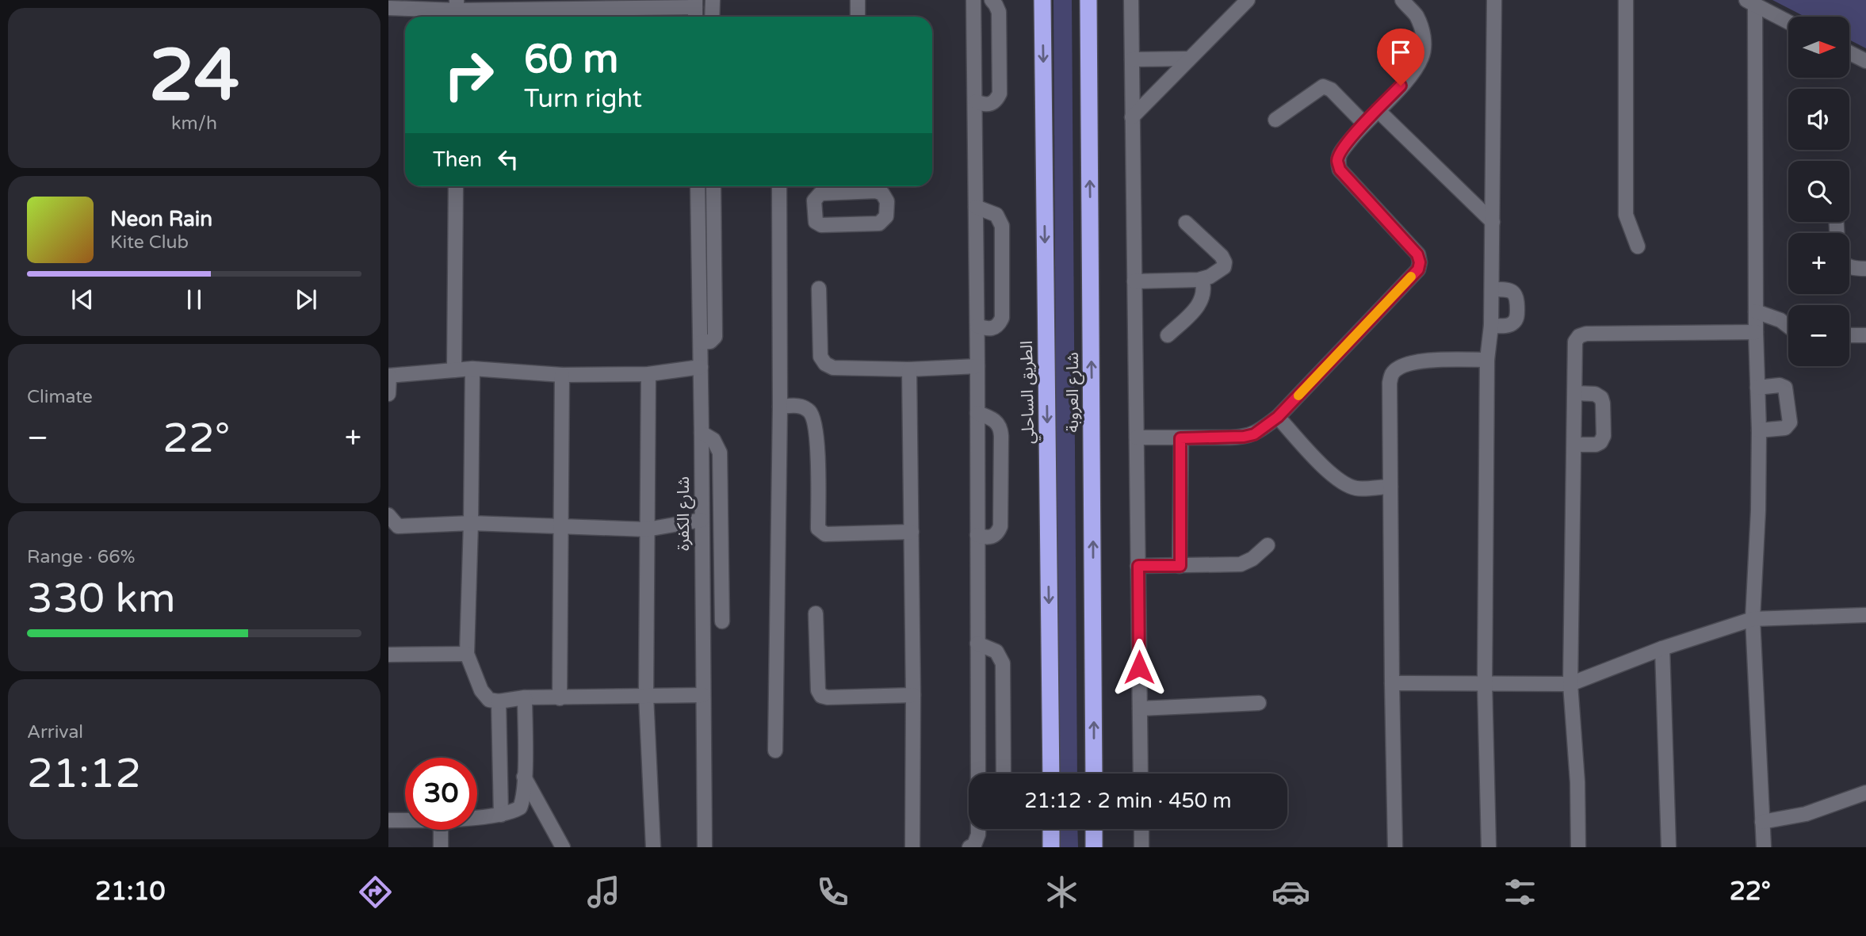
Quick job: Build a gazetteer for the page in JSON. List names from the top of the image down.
{
  "streets": {
    "highway": ["الطريق الساحلي", "شارع العروبة"],
    "street": ["شارع الكفرة"]
  },
  "one_way": ["الطريق الساحلي", "شارع العروبة"],
  "north": "right",
  "page": {
    "tile": [
      ["24", "km/h"],
      "Climate",
      ["Range · 66%", "330 km"],
      ["Arrival", "21:12"]
    ],
    "map_buttons": ["+", "−"],
    "turn": ["60 m", "Turn right"],
    "then": "Then",
    "song": ["Neon Rain", "Kite Club"],
    "heat": ["−", "22°", "+"],
    "limit": "30",
    "trip": "21:12 · 2 min · 450 m",
    "tabs": ["21:10", "22°"]
  }
}
